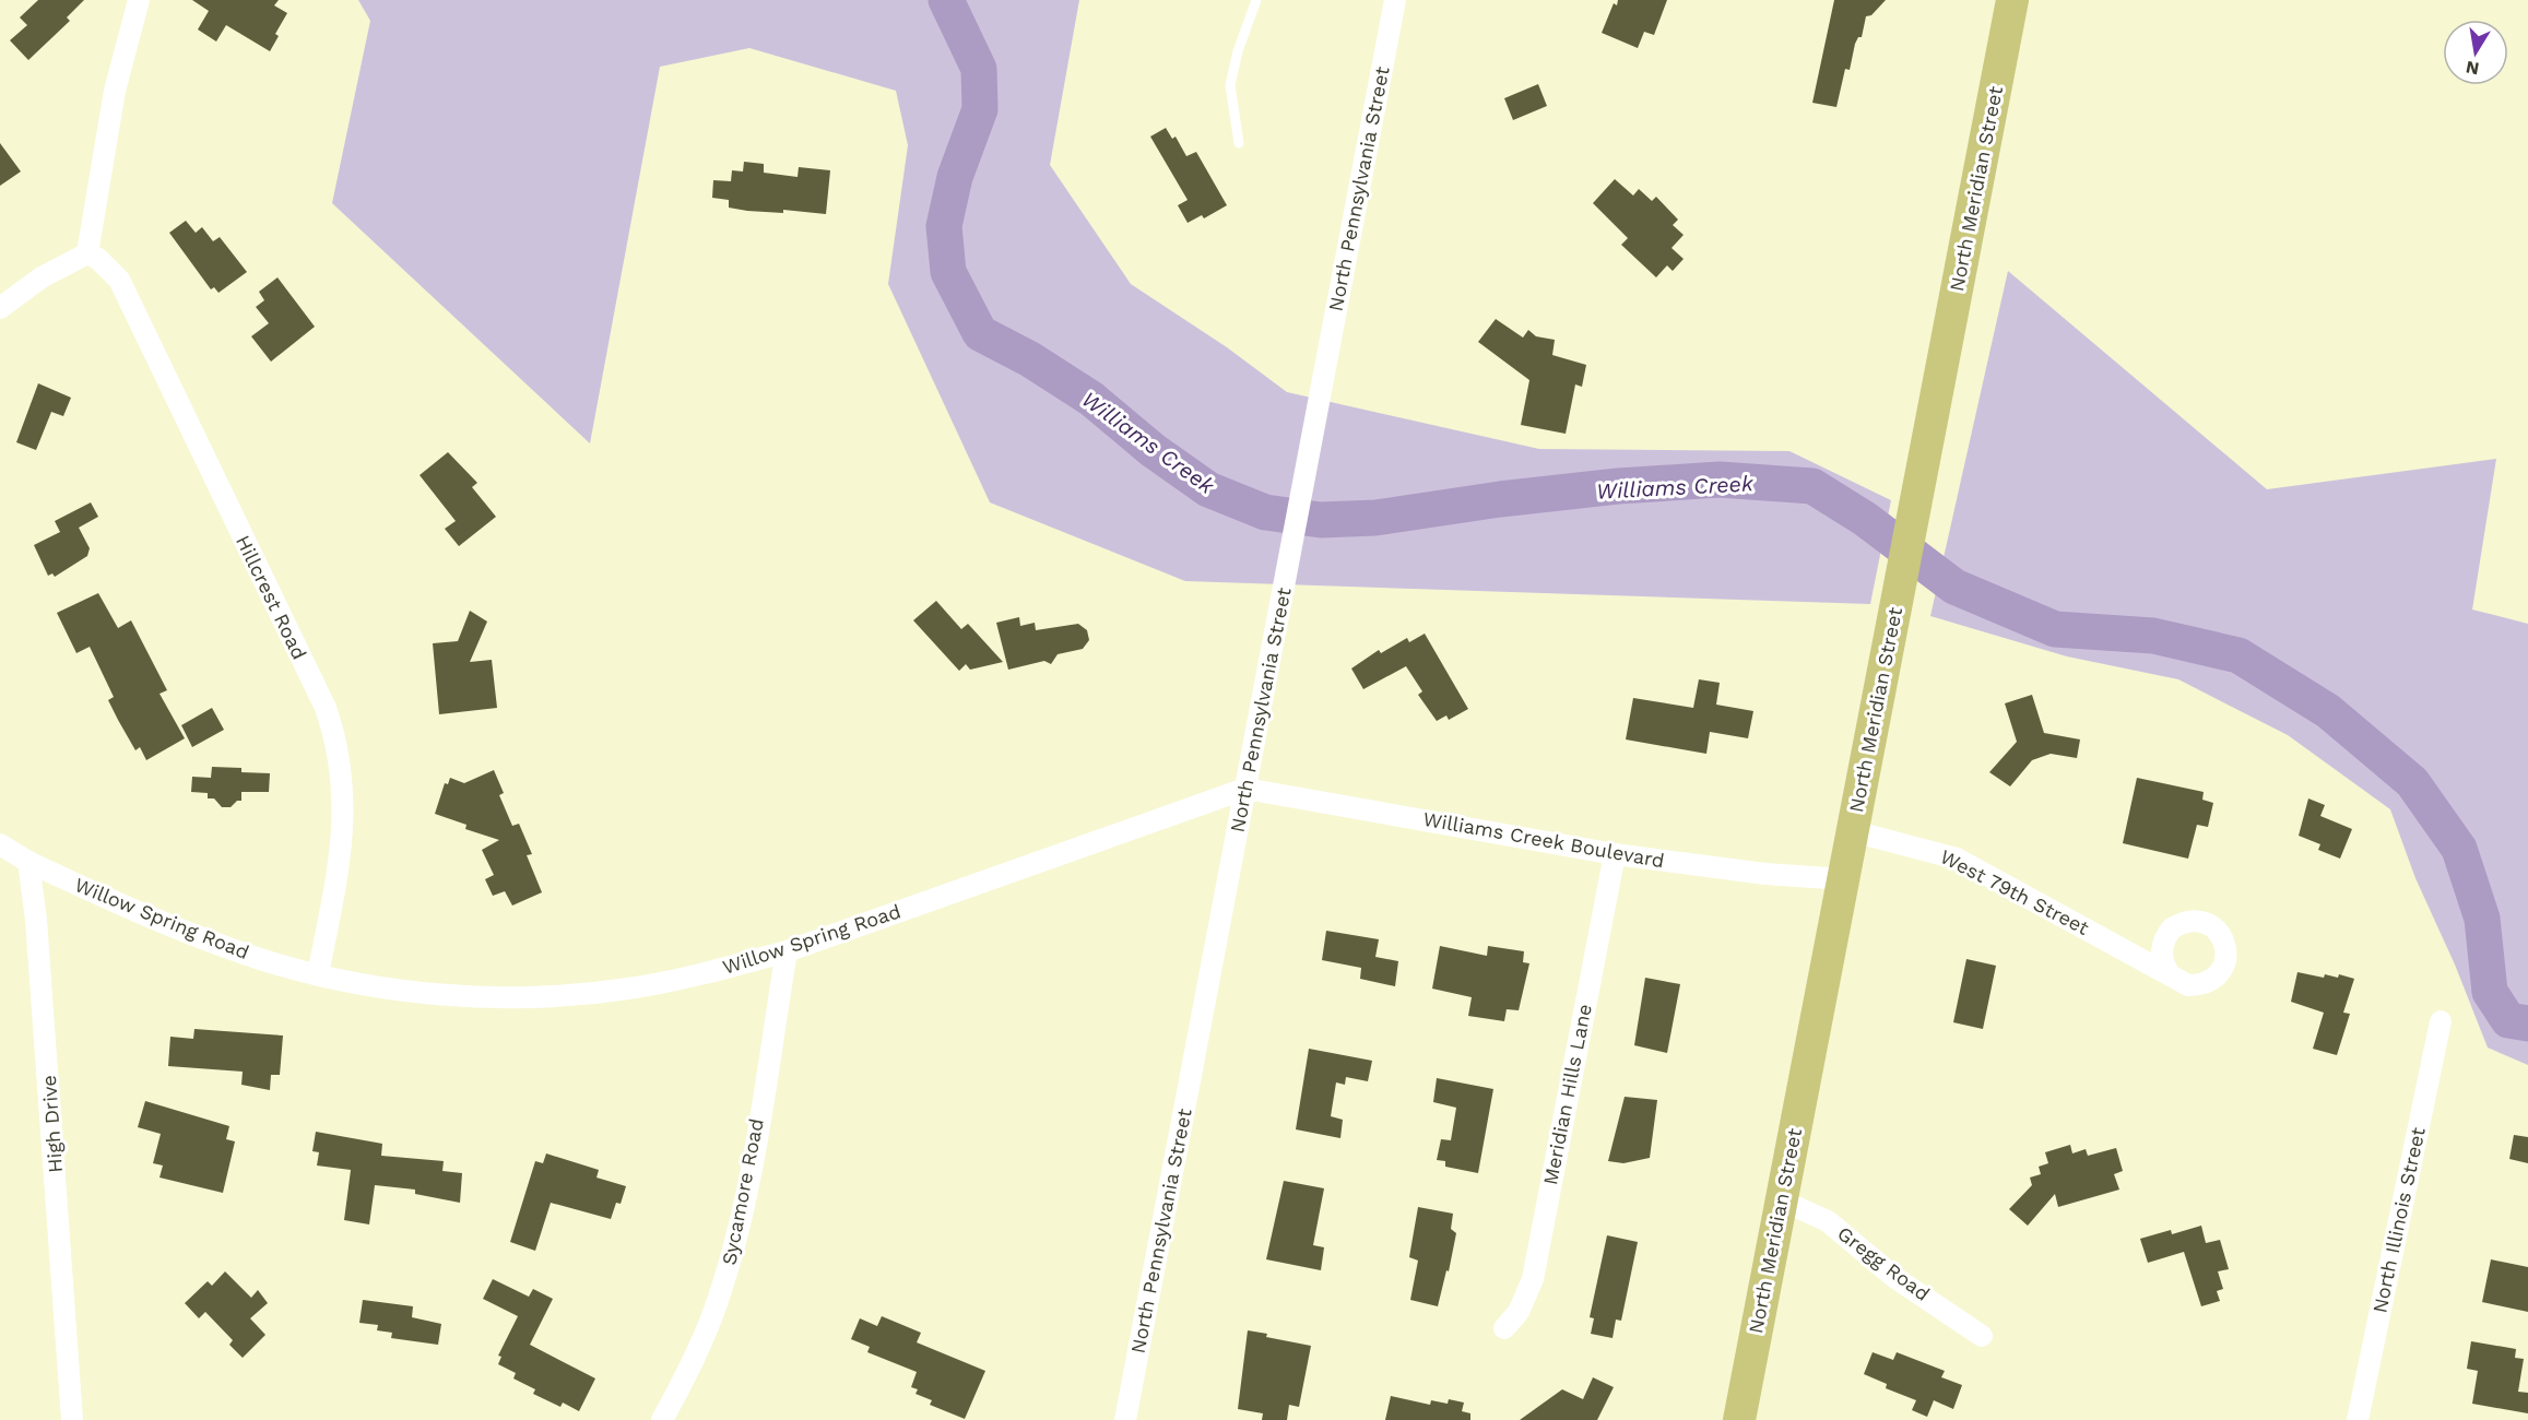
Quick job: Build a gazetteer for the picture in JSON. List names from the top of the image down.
{
  "streets": {
    "main road": ["North Meridian Street"],
    "street": [
      "North Pennsylvania Street",
      "Hillcrest Road",
      "Williams Creek Boulevard",
      "West 79th Street",
      "Willow Spring Road",
      "Meridian Hills Lane",
      "High Drive",
      "Sycamore Road",
      "North Illinois Street",
      "Gregg Road"
    ]
  },
  "crossings": [
    ["North Pennsylvania Street", "Williams Creek Boulevard"],
    ["North Pennsylvania Street", "Willow Spring Road"],
    ["North Meridian Street", "Williams Creek Boulevard"],
    ["North Meridian Street", "West 79th Street"],
    ["North Meridian Street", "Gregg Road"],
    ["Hillcrest Road", "Willow Spring Road"],
    ["Williams Creek Boulevard", "Willow Spring Road"],
    ["Williams Creek Boulevard", "Meridian Hills Lane"],
    ["Willow Spring Road", "High Drive"],
    ["Willow Spring Road", "Sycamore Road"]
  ],
  "water": ["Williams Creek"],
  "north": "bottom"
}
